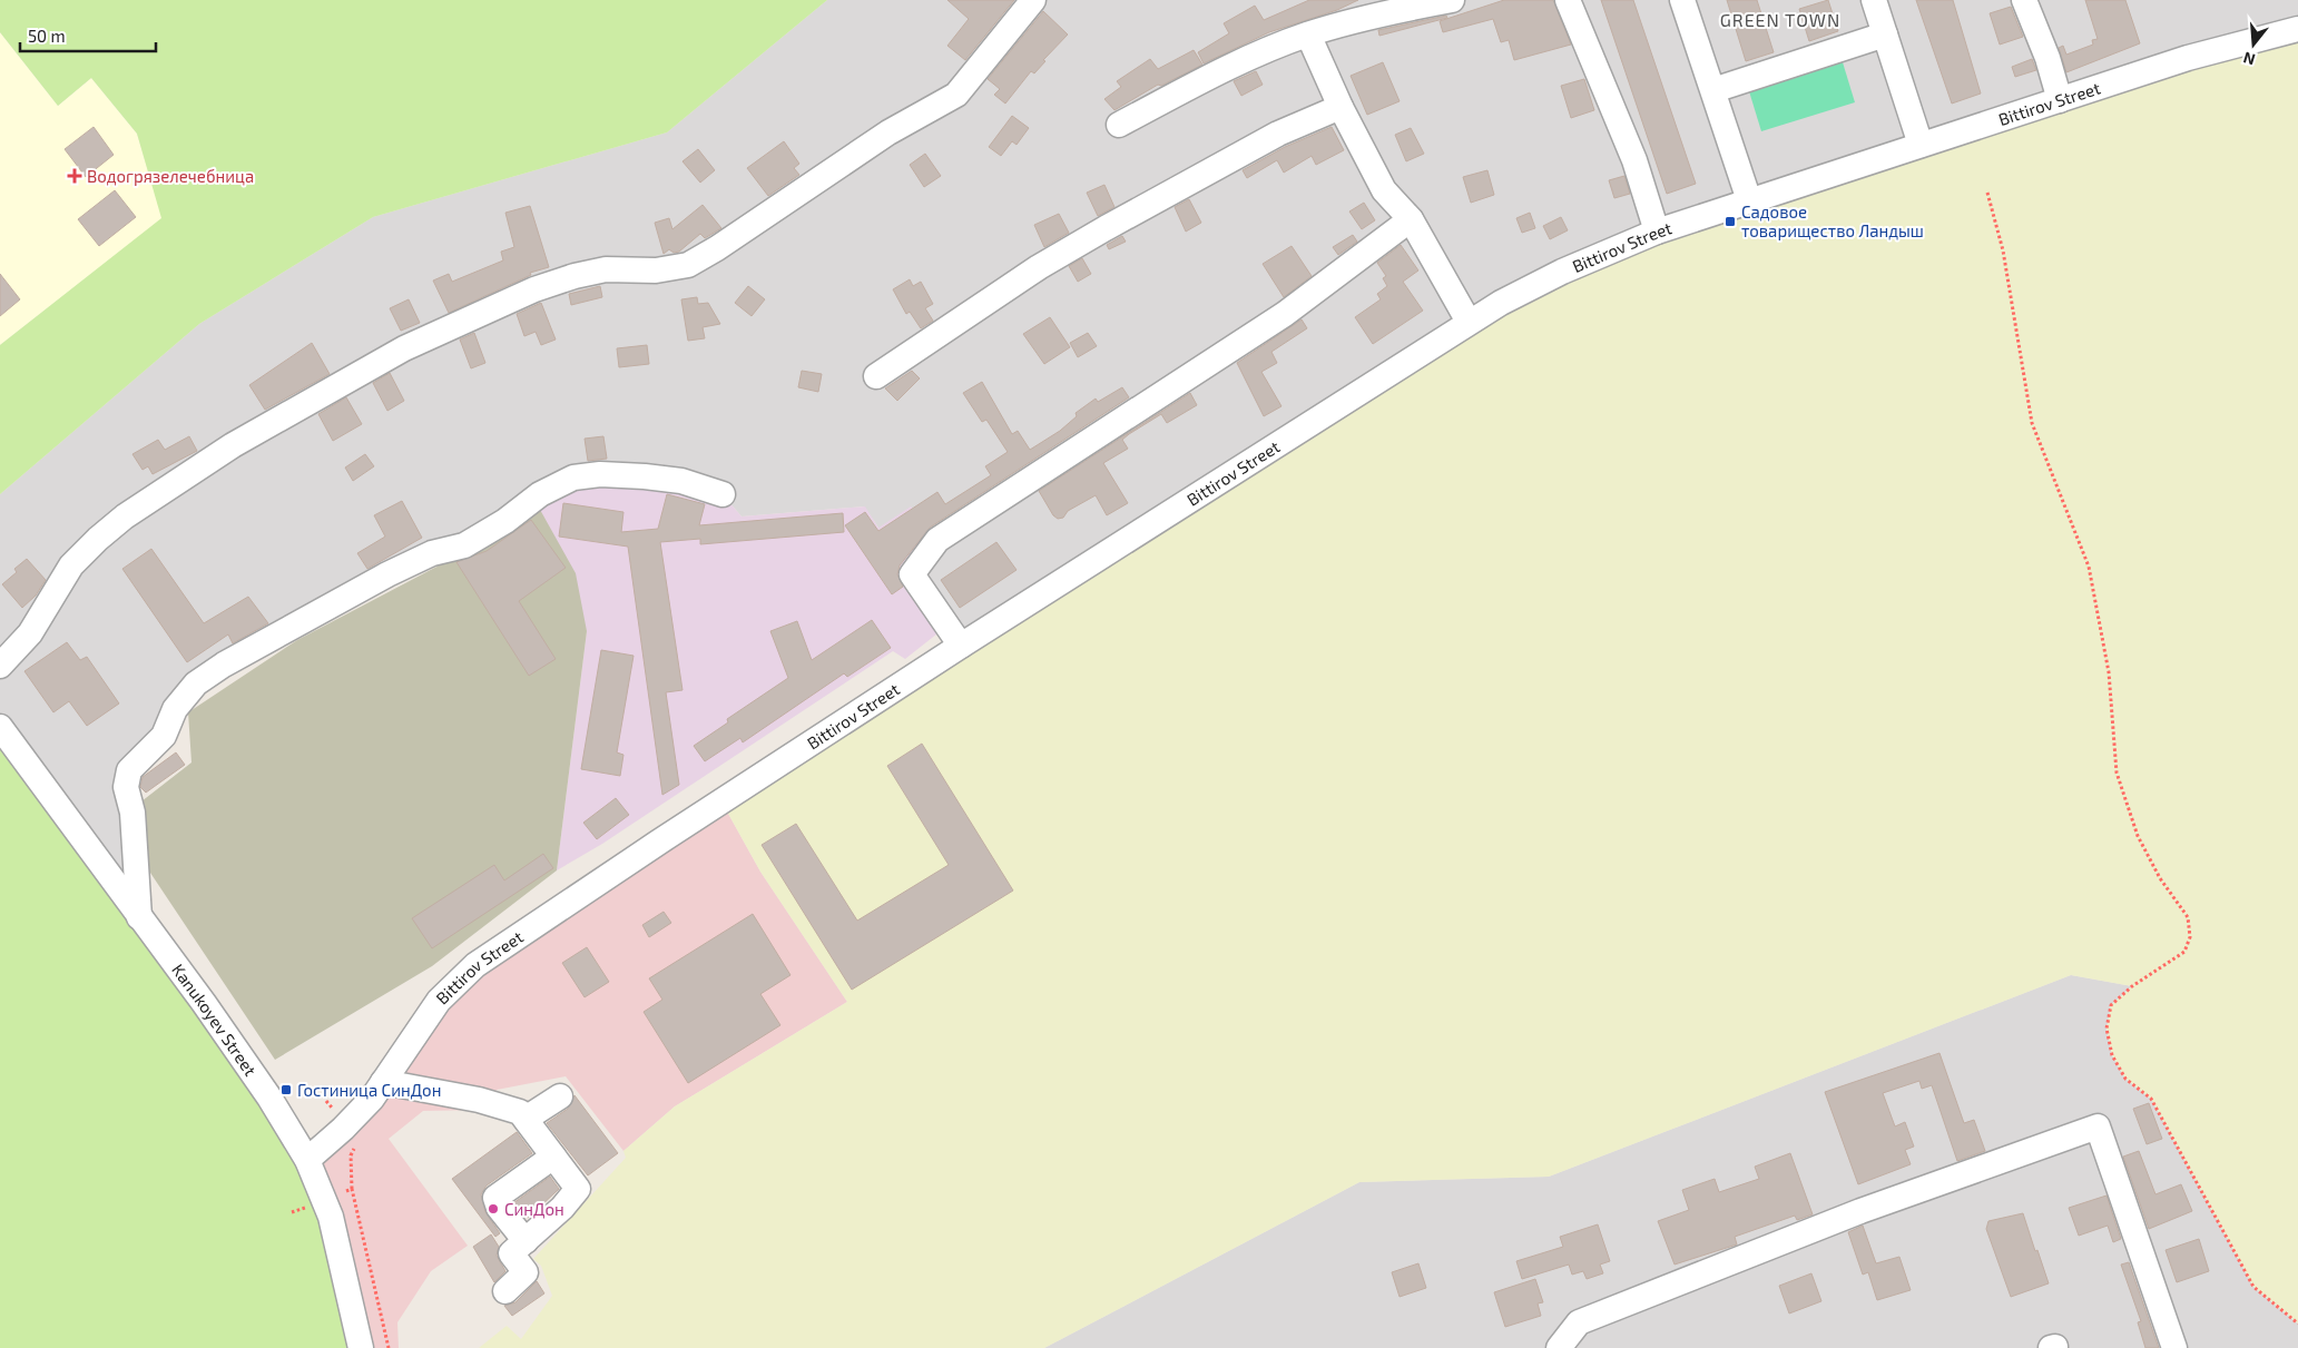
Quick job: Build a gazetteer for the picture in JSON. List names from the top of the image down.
{
  "streets": {
    "street": ["Bittirov Street", "Kanukoyev Street"]
  },
  "crossings": [
    ["Bittirov Street", "Kanukoyev Street"]
  ],
  "districts": ["GREEN TOWN"],
  "places": {
    "health": ["Водогрязелечебница"],
    "transit": ["Садовое товарищество Ландыш", "Гостиница СинДон"],
    "other": ["СинДон"]
  },
  "scale_bar": "50 m",
  "north": "bottom"
}
